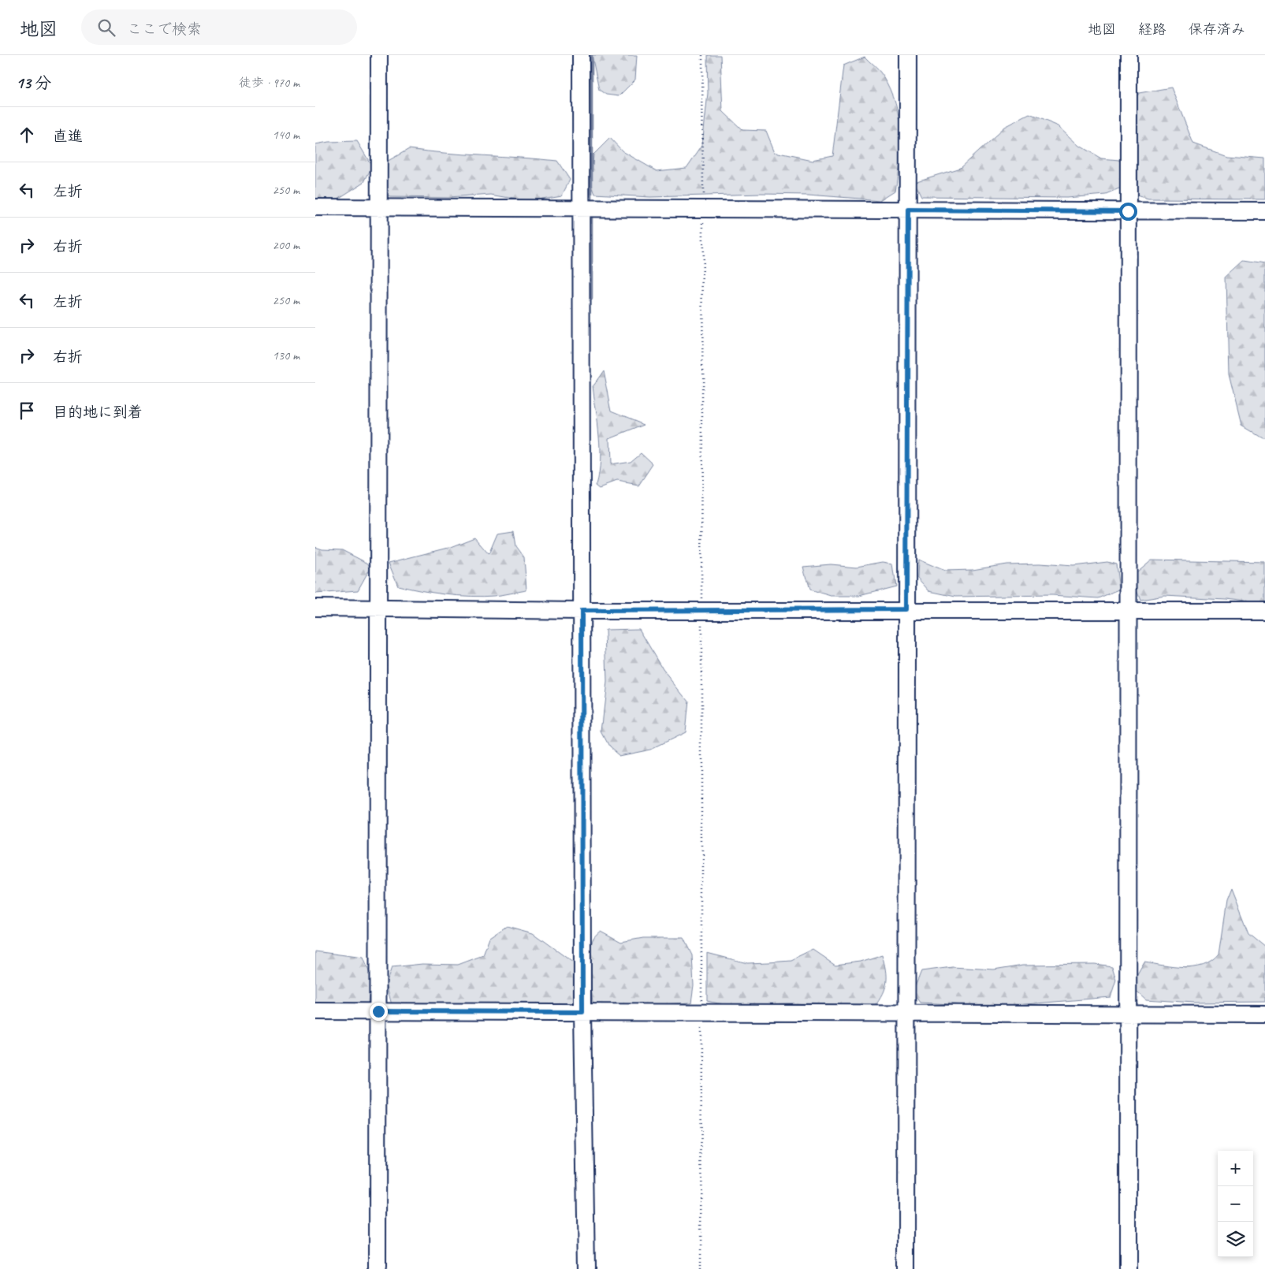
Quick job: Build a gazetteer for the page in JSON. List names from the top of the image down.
{
  "page": {
    "header": "地図",
    "search": "ここで検索",
    "nav": ["地図", "経路", "保存済み"],
    "heading": ["13 分", "徒歩 · 970 m"],
    "list": [
      ["直進", "140 m"],
      ["左折", "250 m"],
      ["右折", "200 m"],
      ["左折", "250 m"],
      ["右折", "130 m"],
      "目的地に到着"
    ],
    "map_buttons": ["+", "−"]
  }
}
